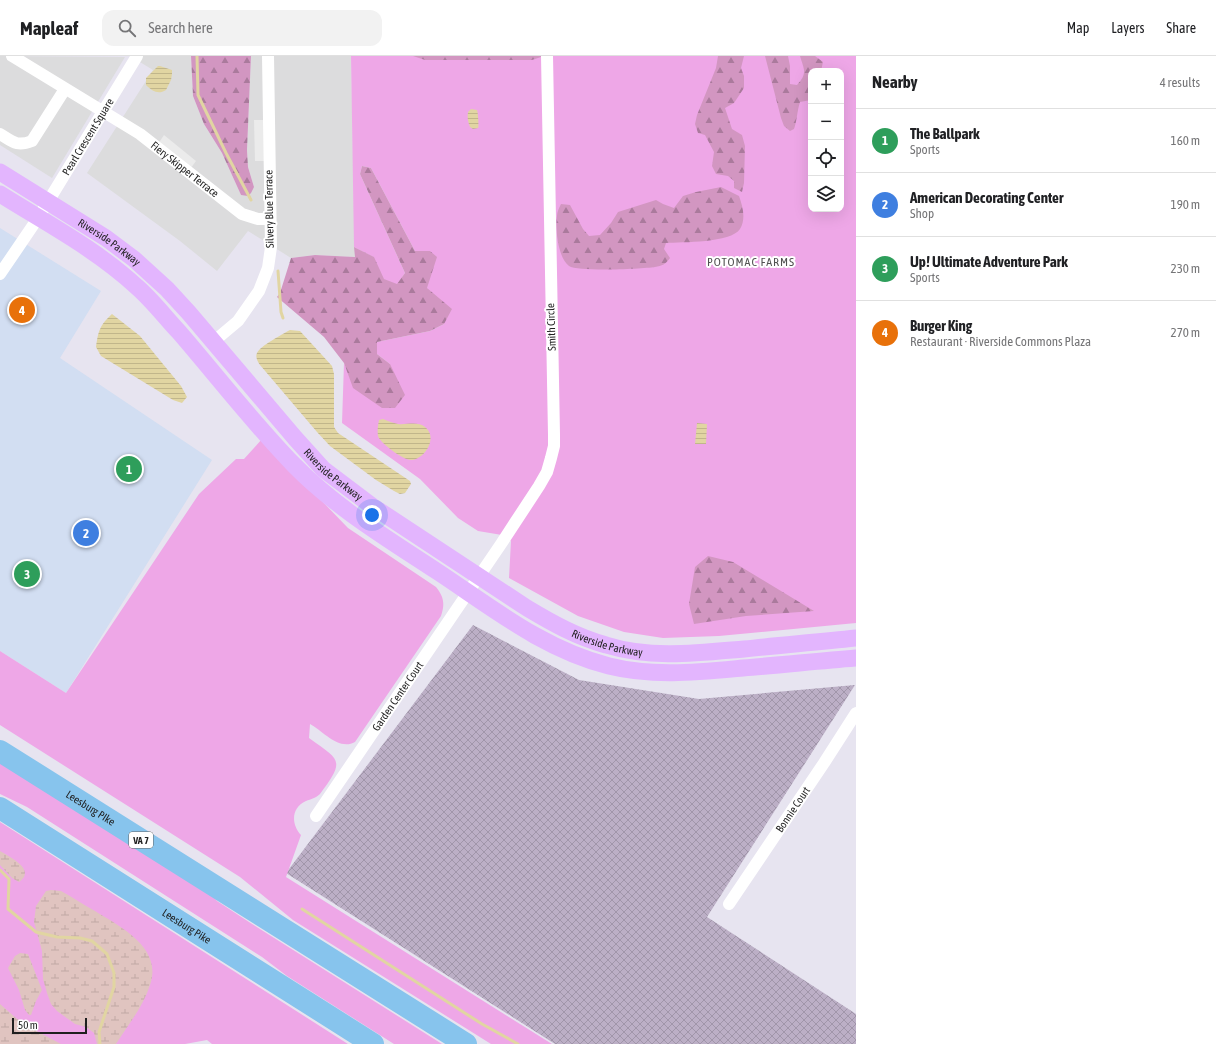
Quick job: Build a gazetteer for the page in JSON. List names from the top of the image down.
{
  "streets": {
    "highway": ["Leesburg PIke", "VA 7", "Leesburg Pike"],
    "main road": ["Riverside Parkway"],
    "street": [
      "Pearl Crescent Square",
      "Fiery Skipper Terrace",
      "Silvery Blue Terrace",
      "Smith Circle",
      "Garden Center Court",
      "Bonnie Court"
    ]
  },
  "crossings": [
    ["Pearl Crescent Square", "Fiery Skipper Terrace"],
    ["Pearl Crescent Square", "Riverside Parkway"],
    ["Fiery Skipper Terrace", "Silvery Blue Terrace"],
    ["Silvery Blue Terrace", "Riverside Parkway"],
    ["Riverside Parkway", "Smith Circle"],
    ["Riverside Parkway", "Garden Center Court"],
    ["Smith Circle", "Garden Center Court"]
  ],
  "districts": ["POTOMAC FARMS"],
  "scale_bar": "50 m",
  "page": {
    "header": "Mapleaf",
    "search": "Search here",
    "nav": ["Map", "Layers", "Share"],
    "heading": ["Nearby", "4 results"],
    "map_buttons": ["+", "−"],
    "list": [
      {
        "mark": "1",
        "name": "The Ballpark",
        "note": "Sports",
        "value": "160 m"
      },
      {
        "mark": "2",
        "name": "American Decorating Center",
        "note": "Shop",
        "value": "190 m"
      },
      {
        "mark": "3",
        "name": "Up! Ultimate Adventure Park",
        "note": "Sports",
        "value": "230 m"
      },
      {
        "mark": "4",
        "name": "Burger King",
        "note": "Restaurant · Riverside Commons Plaza",
        "value": "270 m"
      }
    ],
    "pins": [
      "4",
      "1",
      "2",
      "3"
    ],
    "scale": "50 m"
  }
}
